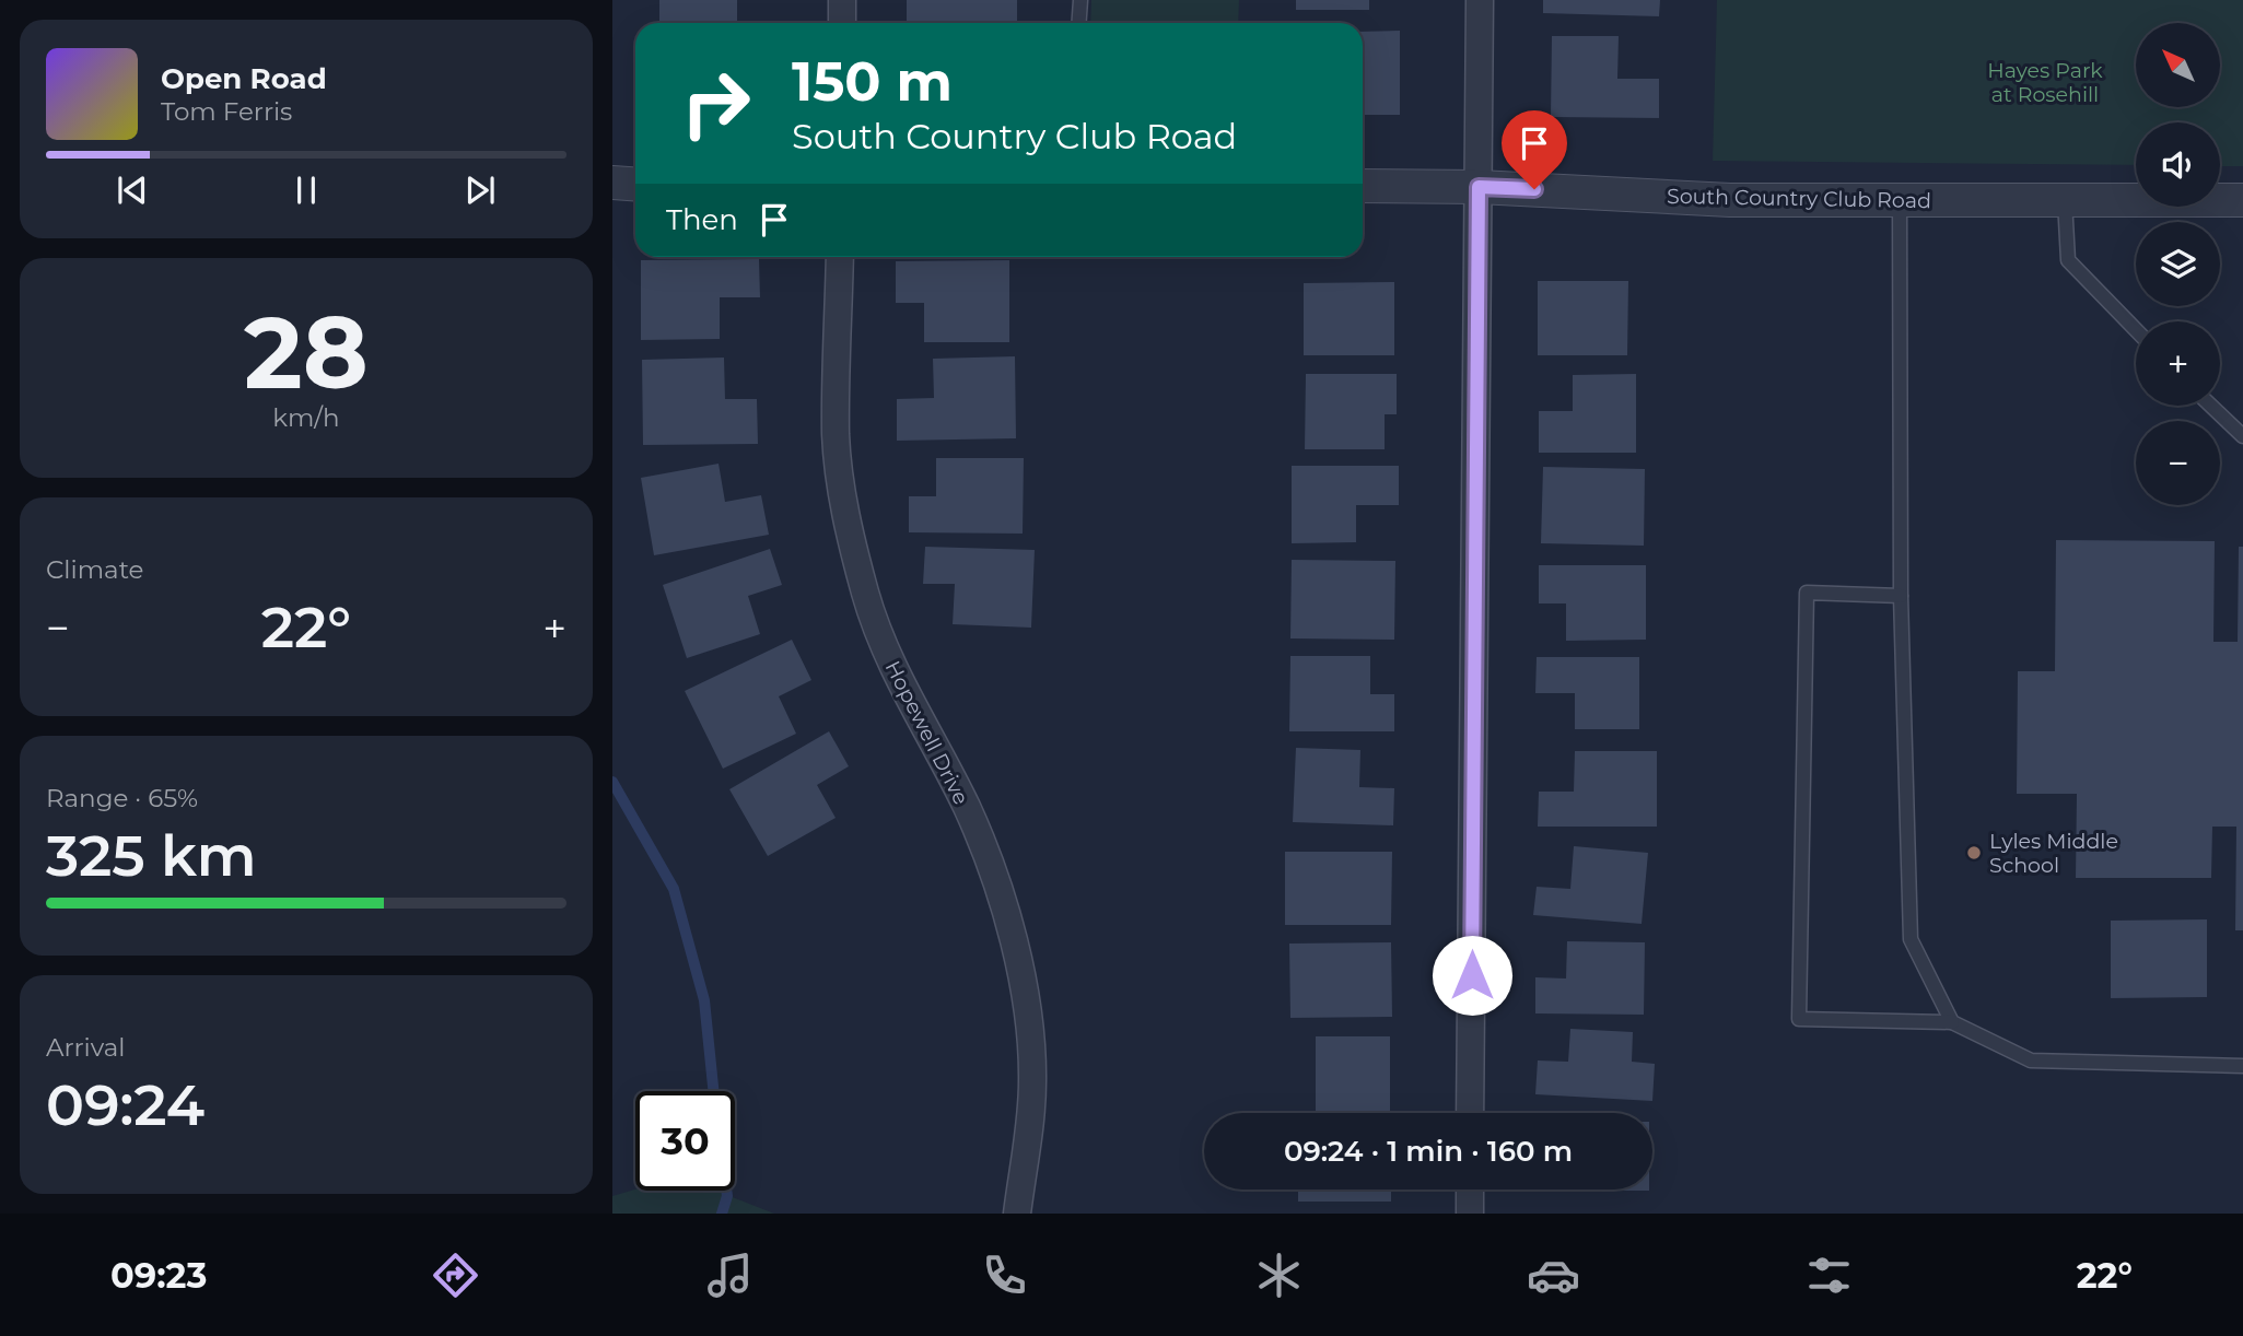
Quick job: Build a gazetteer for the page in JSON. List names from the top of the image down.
{
  "streets": {
    "street": ["South Country Club Road", "Hopewell Drive"]
  },
  "parks": ["Hayes Park at Rosehill"],
  "places": ["Lyles Middle School"],
  "north": "top left",
  "page": {
    "map_buttons": ["+", "−"],
    "turn": ["150 m", "South Country Club Road"],
    "song": ["Open Road", "Tom Ferris"],
    "then": "Then",
    "tile": [
      ["28", "km/h"],
      "Climate",
      ["Range · 65%", "325 km"],
      ["Arrival", "09:24"]
    ],
    "heat": ["−", "22°", "+"],
    "limit": "30",
    "trip": "09:24 · 1 min · 160 m",
    "tabs": ["09:23", "22°"]
  }
}
